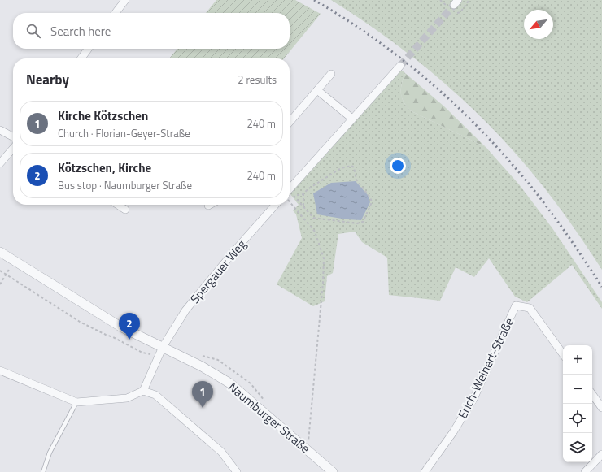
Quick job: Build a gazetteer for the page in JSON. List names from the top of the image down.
{
  "streets": {
    "street": ["Spergauer Weg", "Erich-Weinert-Straße", "Naumburger Straße"]
  },
  "crossings": [
    ["Spergauer Weg", "Naumburger Straße"]
  ],
  "north": "bottom left",
  "page": {
    "search": "Search here",
    "heading": ["Nearby", "2 results"],
    "list": [
      {
        "mark": "1",
        "name": "Kirche Kötzschen",
        "note": "Church · Florian-Geyer-Straße",
        "value": "240 m"
      },
      {
        "mark": "2",
        "name": "Kötzschen, Kirche",
        "note": "Bus stop · Naumburger Straße",
        "value": "240 m"
      }
    ],
    "pins": ["2", "1"],
    "map_buttons": ["+", "−"]
  }
}
